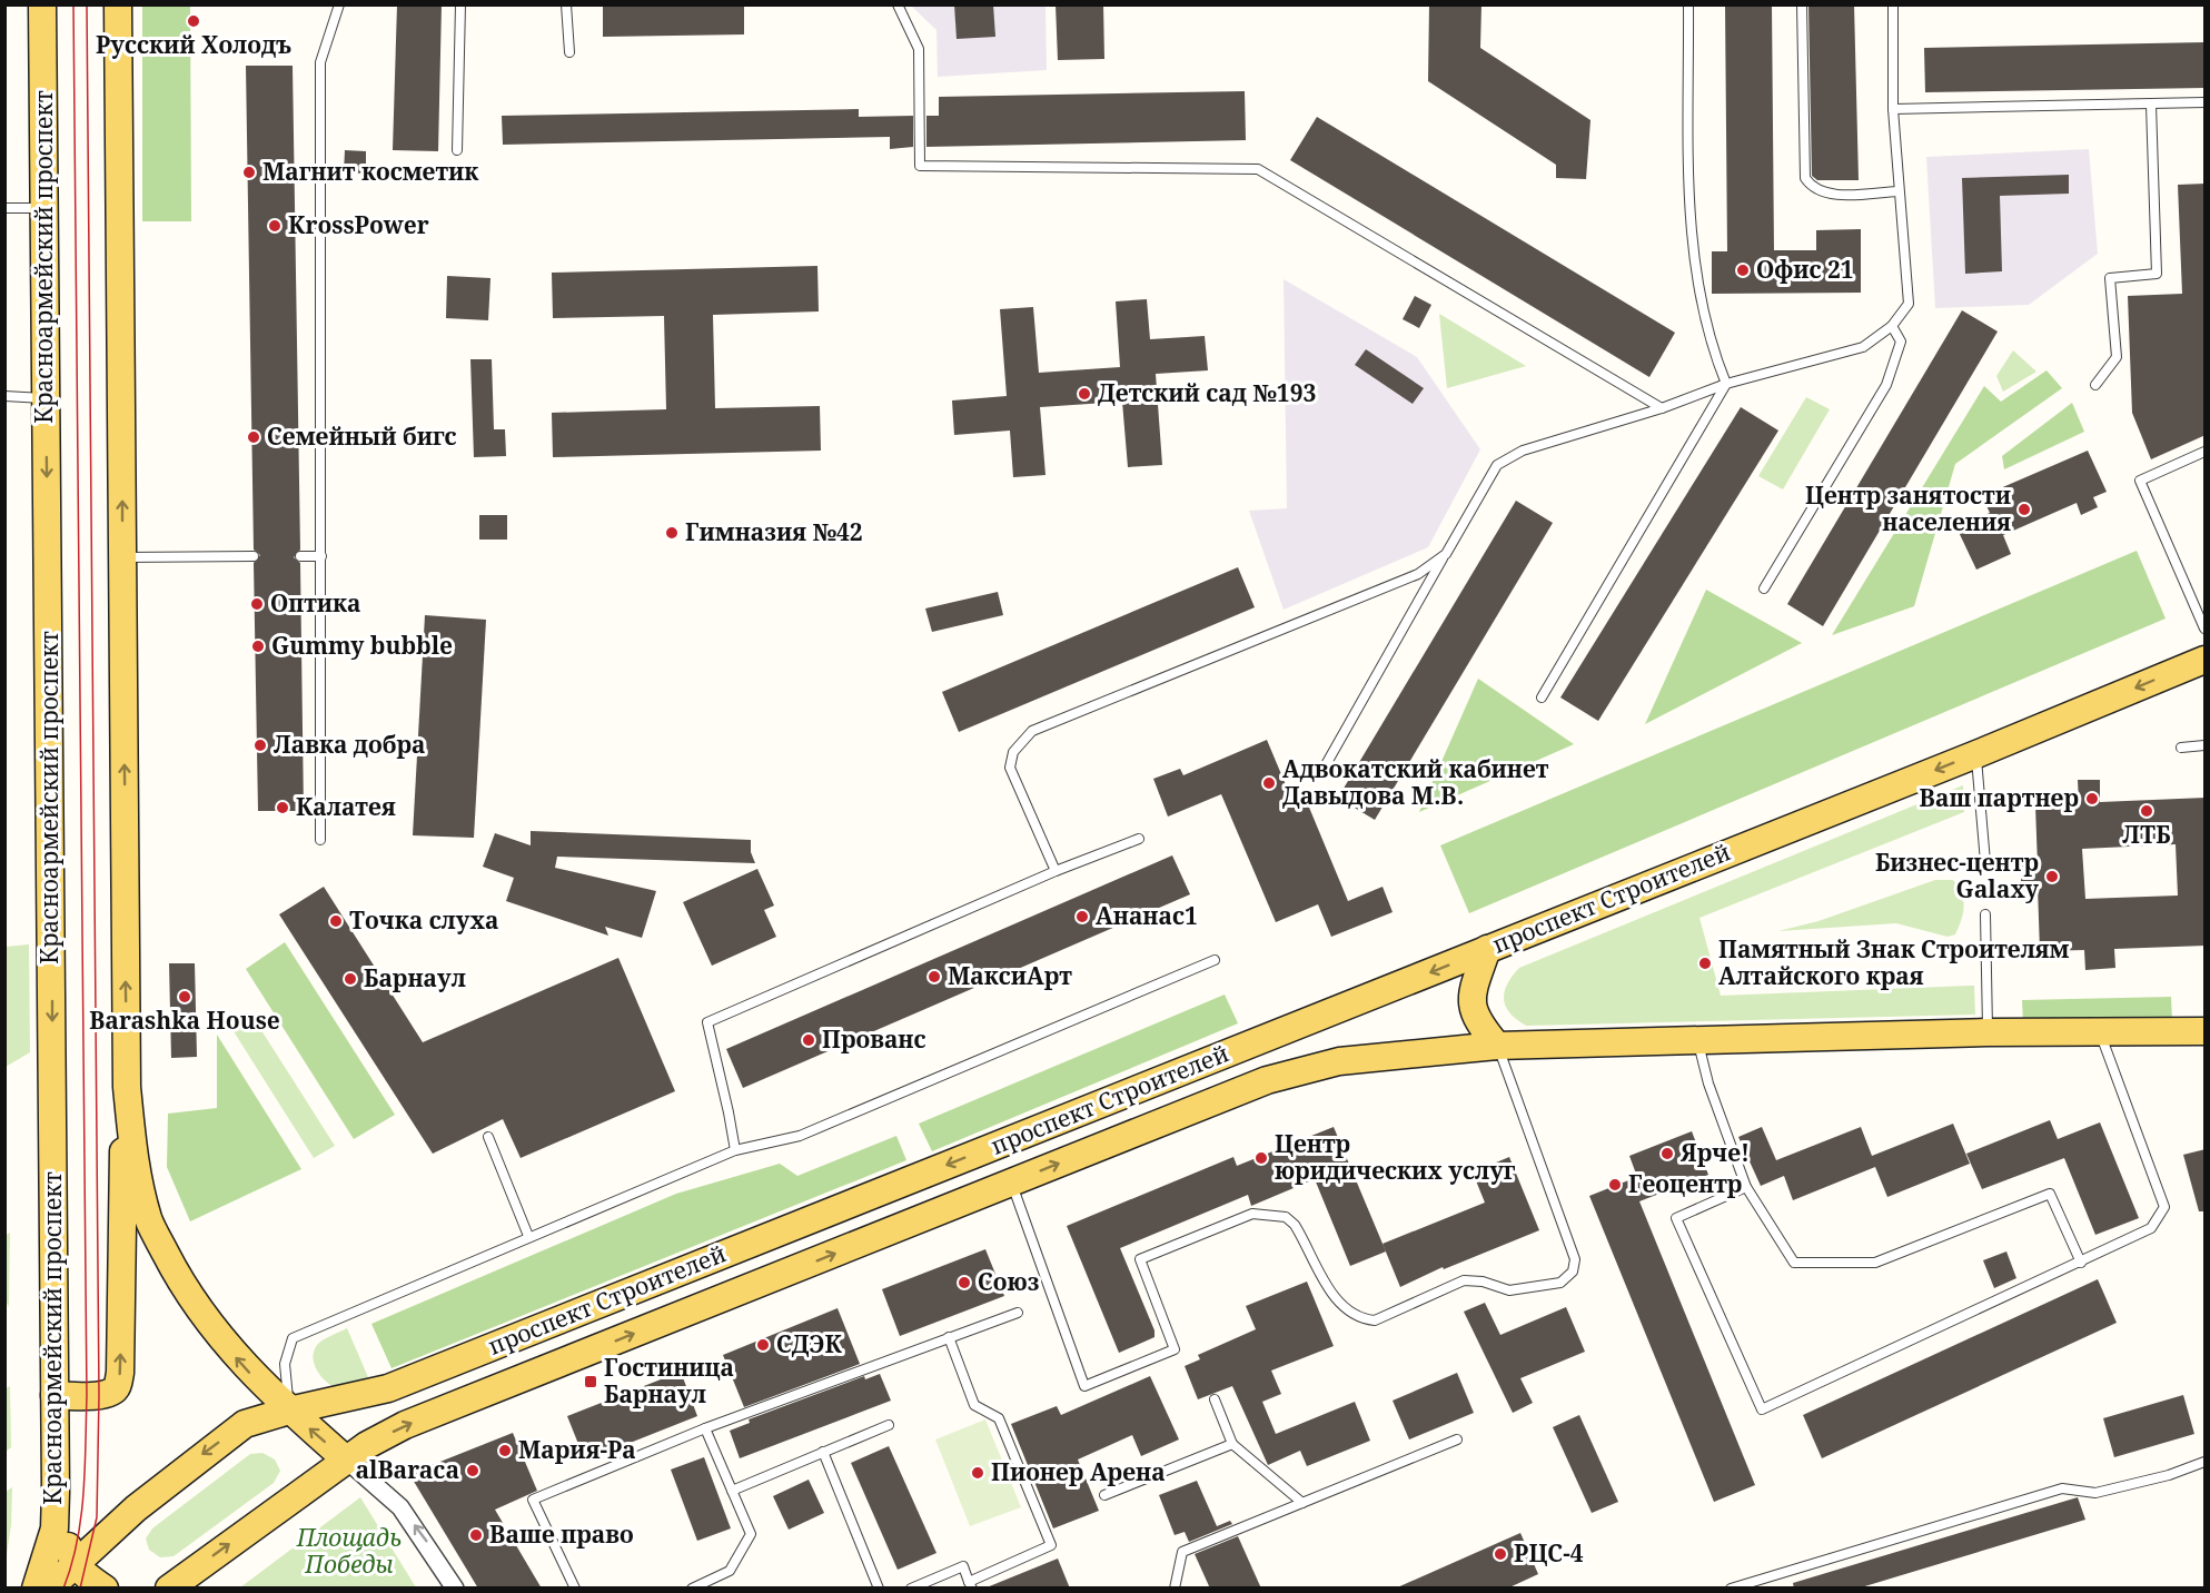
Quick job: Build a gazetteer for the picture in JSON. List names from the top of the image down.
{
  "streets": {
    "main road": ["Красноармейский проспект", "проспект Строителей"]
  },
  "parks": ["Площадь Победы"],
  "places": {
    "other": [
      "Русский Холодъ",
      "Магнит косметик",
      "KrossPower",
      "Офис 21",
      "Детский сад №193",
      "Семейный бигс",
      "Центр занятости населения",
      "Гимназия №42",
      "Оптика",
      "Gummy bubble",
      "Лавка добра",
      "Адвокатский кабинет Давыдова М.В.",
      "Ваш партнер",
      "Калатея",
      "ЛТБ",
      "Бизнес-центр Galaxy",
      "Ананас1",
      "Точка слуха",
      "Памятный Знак Строителям Алтайского края",
      "МаксиАрт",
      "Барнаул",
      "Barashka House",
      "Прованс",
      "Ярче!",
      "Центр юридических услуг",
      "Геоцентр",
      "Союз",
      "СДЭК",
      "Мария-Ра",
      "alBaraca",
      "Пионер Арена",
      "Ваше право",
      "РЦС-4"
    ],
    "transit": ["Гостиница Барнаул"]
  }
}
